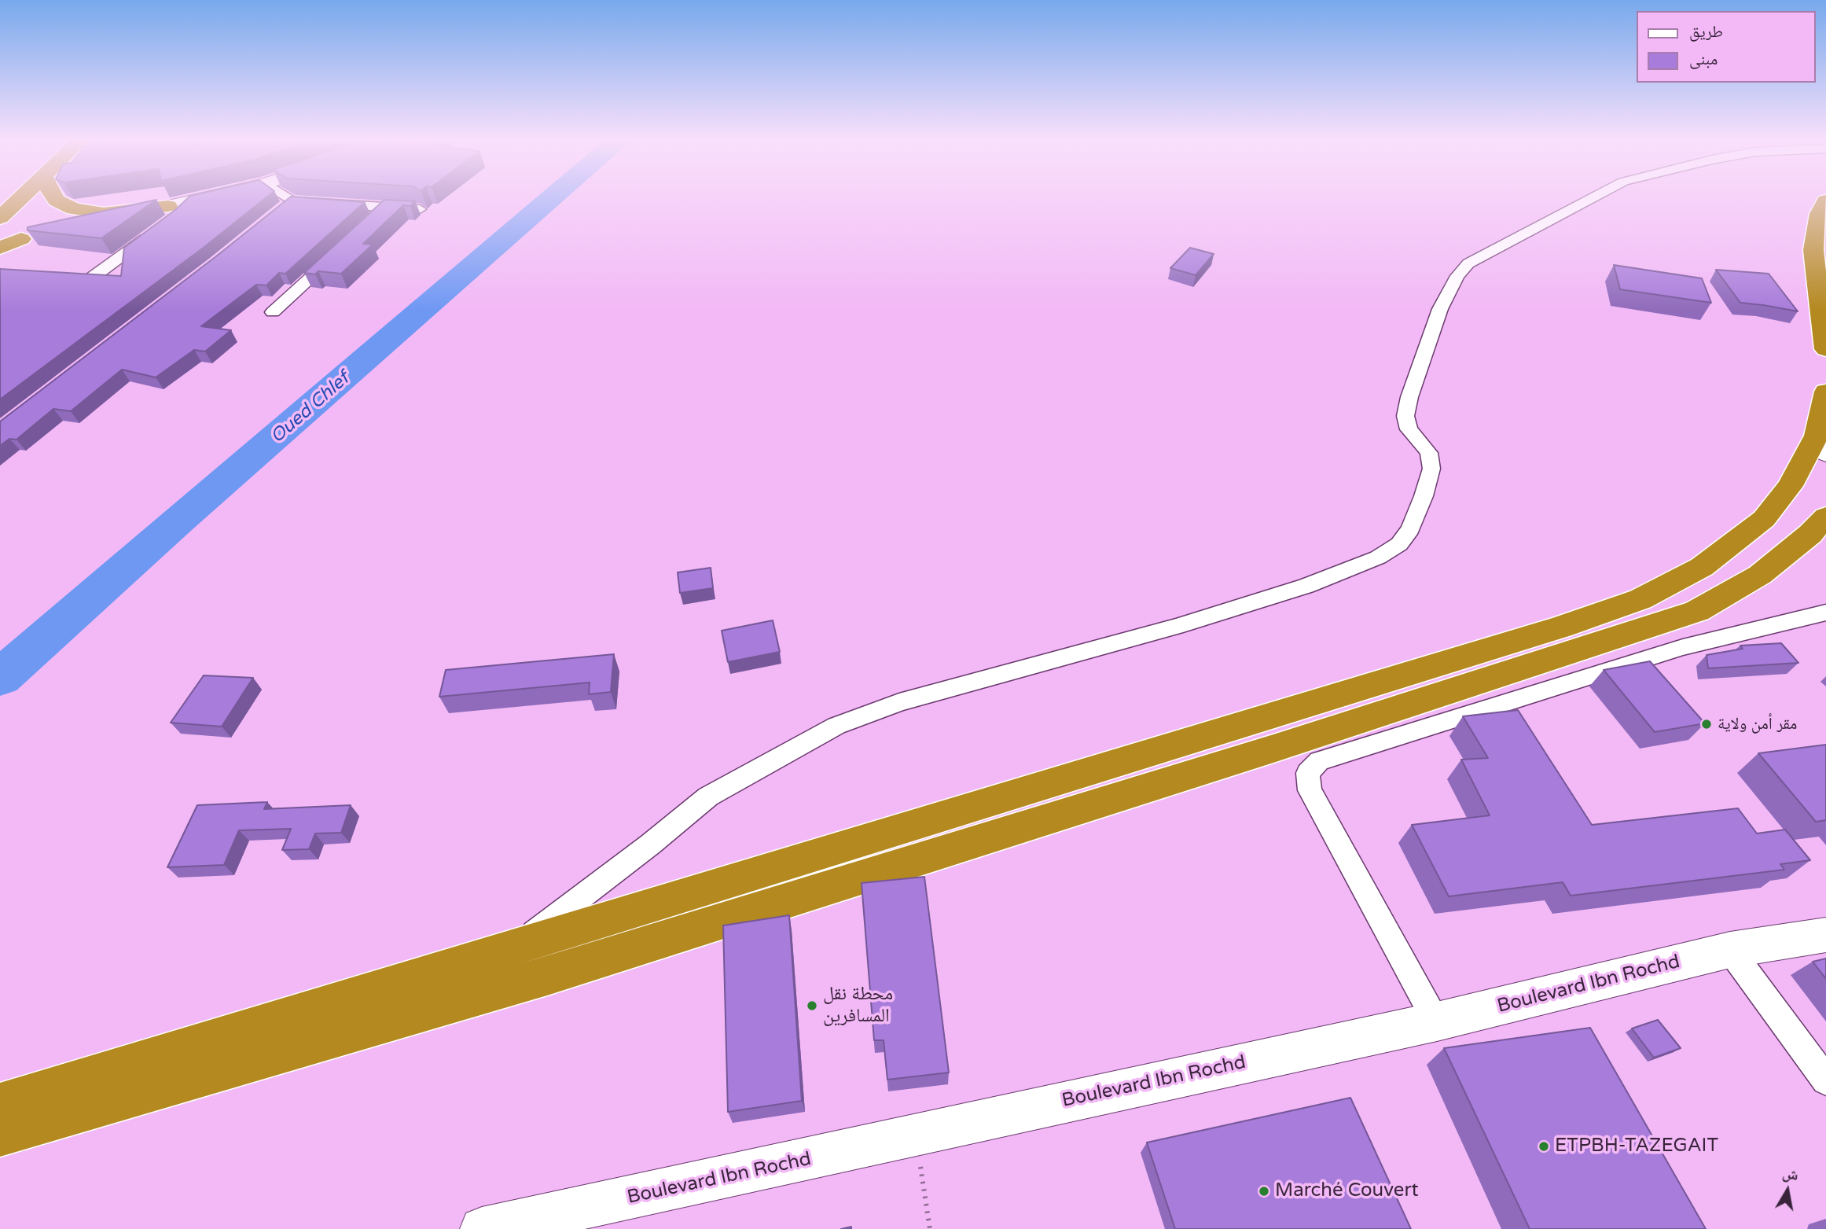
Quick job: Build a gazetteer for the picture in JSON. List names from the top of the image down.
{
  "streets": {
    "street": ["Boulevard Ibn Rochd"]
  },
  "water": ["Oued Chlef"],
  "places": [
    "مقر أمن ولاية",
    "محطة نقل المسافرين",
    "ETPBH-TAZEGAIT",
    "Marché Couvert"
  ],
  "legend": ["طريق", "مبنى"],
  "north": "top"
}
